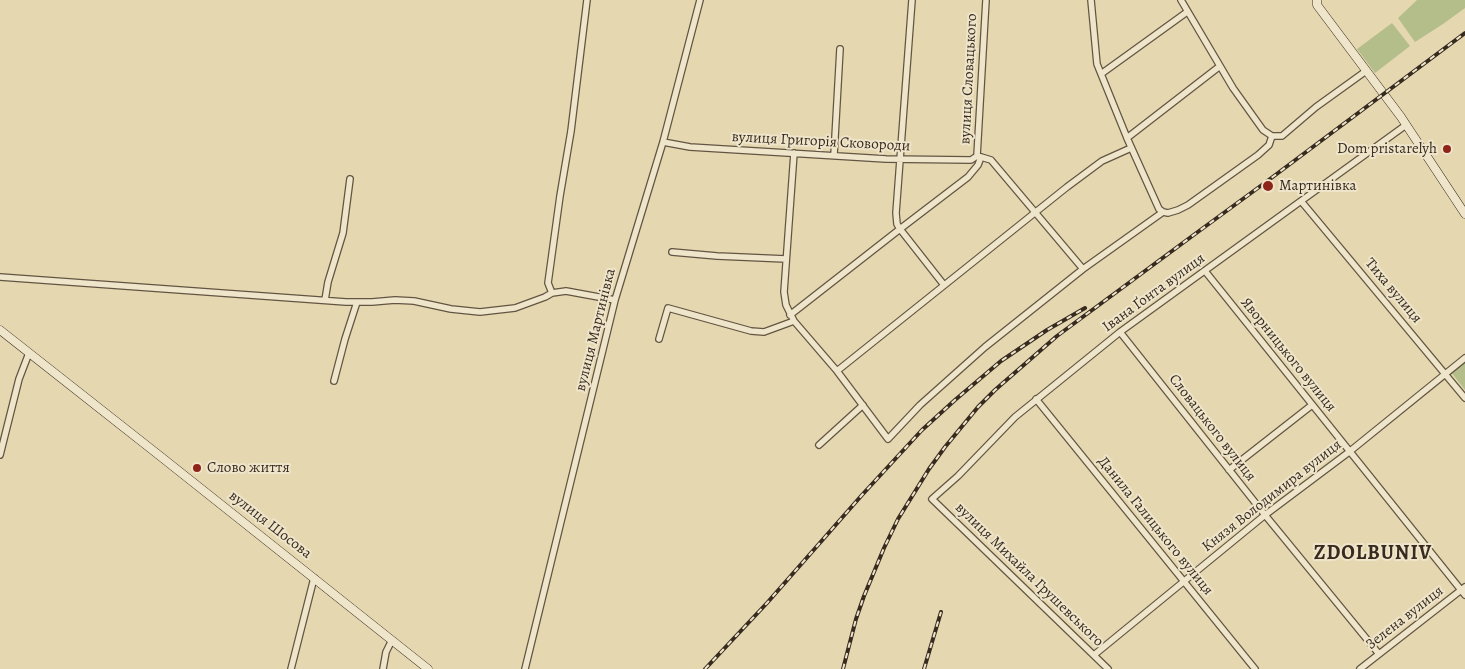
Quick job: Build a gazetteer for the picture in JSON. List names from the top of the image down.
{
  "streets": {
    "main road": ["вулиця Шосова"],
    "street": [
      "вулиця Словацького",
      "вулиця Григорія Сковороди",
      "Тиха вулиця",
      "Івана Ґонта вулиця",
      "вулиця Мартинівка",
      "Яворницького вулиця",
      "Словацького вулиця",
      "Князя Володимира вулиця",
      "Данила Галицького вулиця",
      "вулиця Михайла Грушевського",
      "Зелена вулиця"
    ]
  },
  "crossings": [
    ["вулиця Словацького", "вулиця Григорія Сковороди"],
    ["вулиця Григорія Сковороди", "вулиця Мартинівка"],
    ["Тиха вулиця", "Івана Ґонта вулиця"],
    ["Тиха вулиця", "Князя Володимира вулиця"],
    ["Івана Ґонта вулиця", "Яворницького вулиця"],
    ["Івана Ґонта вулиця", "Словацького вулиця"],
    ["Івана Ґонта вулиця", "Данила Галицького вулиця"],
    ["Івана Ґонта вулиця", "вулиця Михайла Грушевського"],
    ["Яворницького вулиця", "Князя Володимира вулиця"],
    ["Яворницького вулиця", "Зелена вулиця"],
    ["Словацького вулиця", "Князя Володимира вулиця"],
    ["Словацького вулиця", "Зелена вулиця"],
    ["Князя Володимира вулиця", "Данила Галицького вулиця"],
    ["Князя Володимира вулиця", "вулиця Михайла Грушевського"]
  ],
  "districts": ["ZDOLBUNIV"],
  "places": ["Dom pristarelyh", "Мартинівка", "Слово життя"]
}
